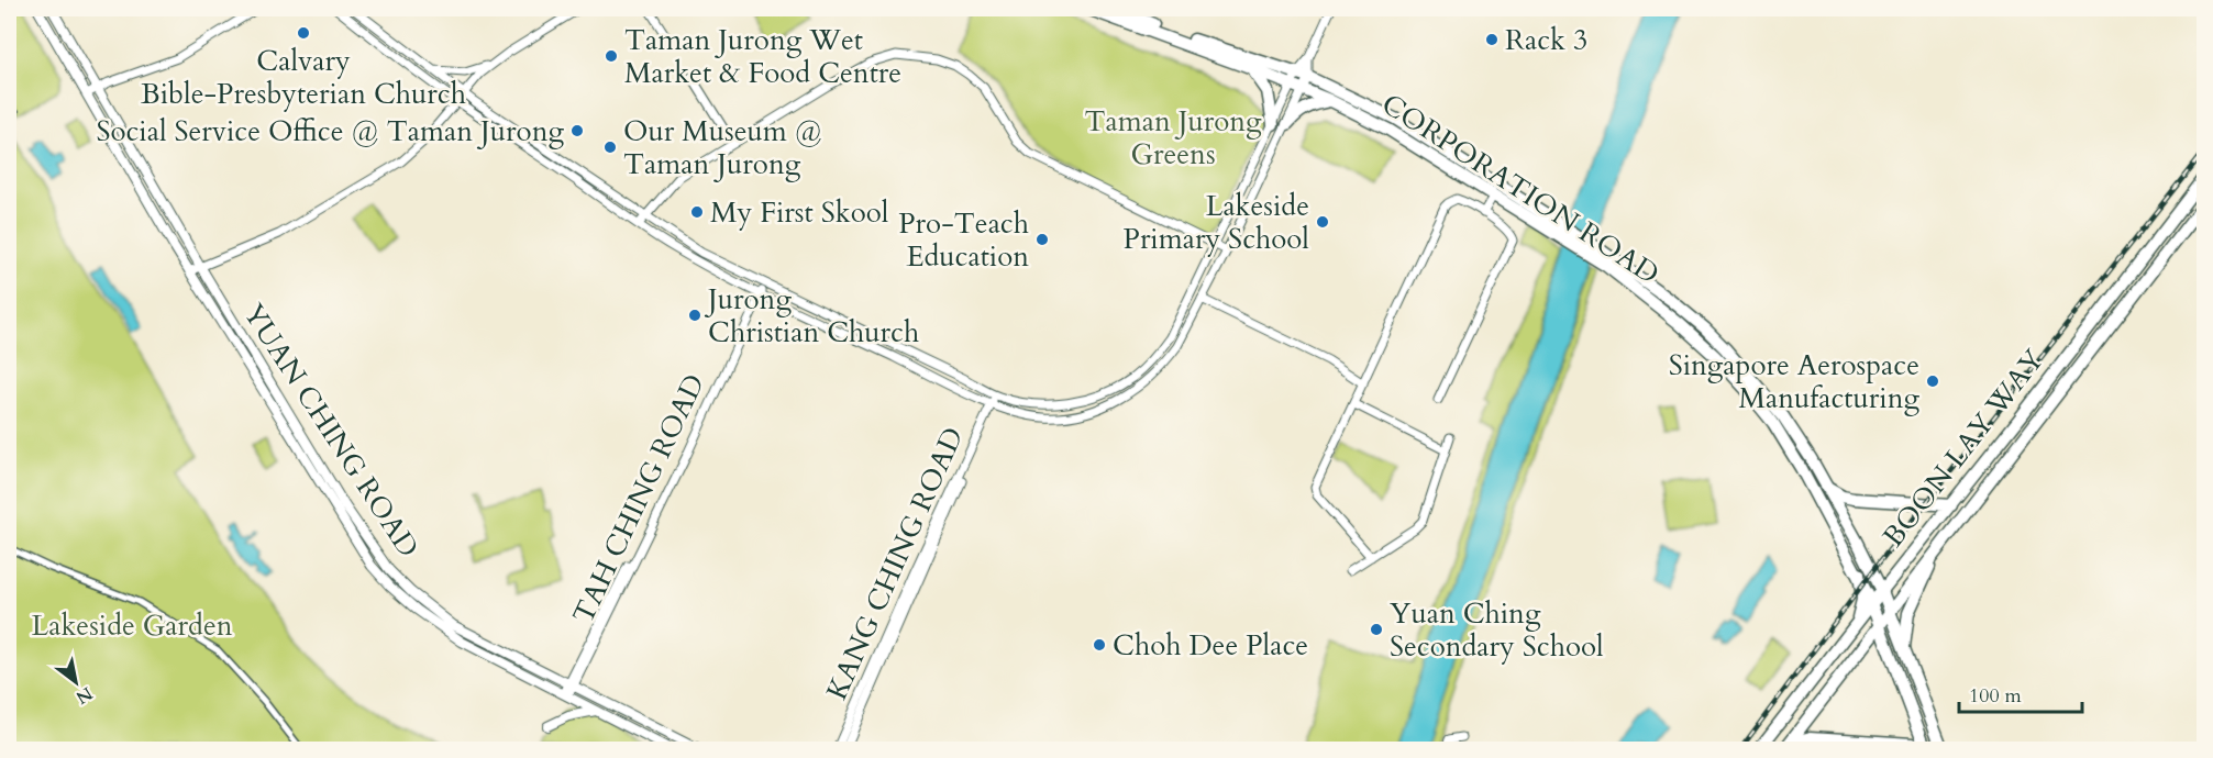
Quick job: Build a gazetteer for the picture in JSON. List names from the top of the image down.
{
  "streets": {
    "main road": ["CORPORATION ROAD", "BOON LAY WAY"],
    "street": ["YUAN CHING ROAD", "TAH CHING ROAD", "KANG CHING ROAD"]
  },
  "crossings": [
    ["CORPORATION ROAD", "BOON LAY WAY"],
    ["YUAN CHING ROAD", "TAH CHING ROAD"]
  ],
  "parks": ["Taman Jurong Greens", "Lakeside Garden"],
  "places": [
    "Calvary Bible-Presbyterian Church",
    "Rack 3",
    "Taman Jurong Wet Market & Food Centre",
    "Social Service Office @ Taman Jurong",
    "Our Museum @ Taman Jurong",
    "My First Skool",
    "Lakeside Primary School",
    "Pro-Teach Education",
    "Jurong Christian Church",
    "Singapore Aerospace Manufacturing",
    "Yuan Ching Secondary School",
    "Choh Dee Place"
  ],
  "scale_bar": "100 m",
  "north": "bottom right"
}
